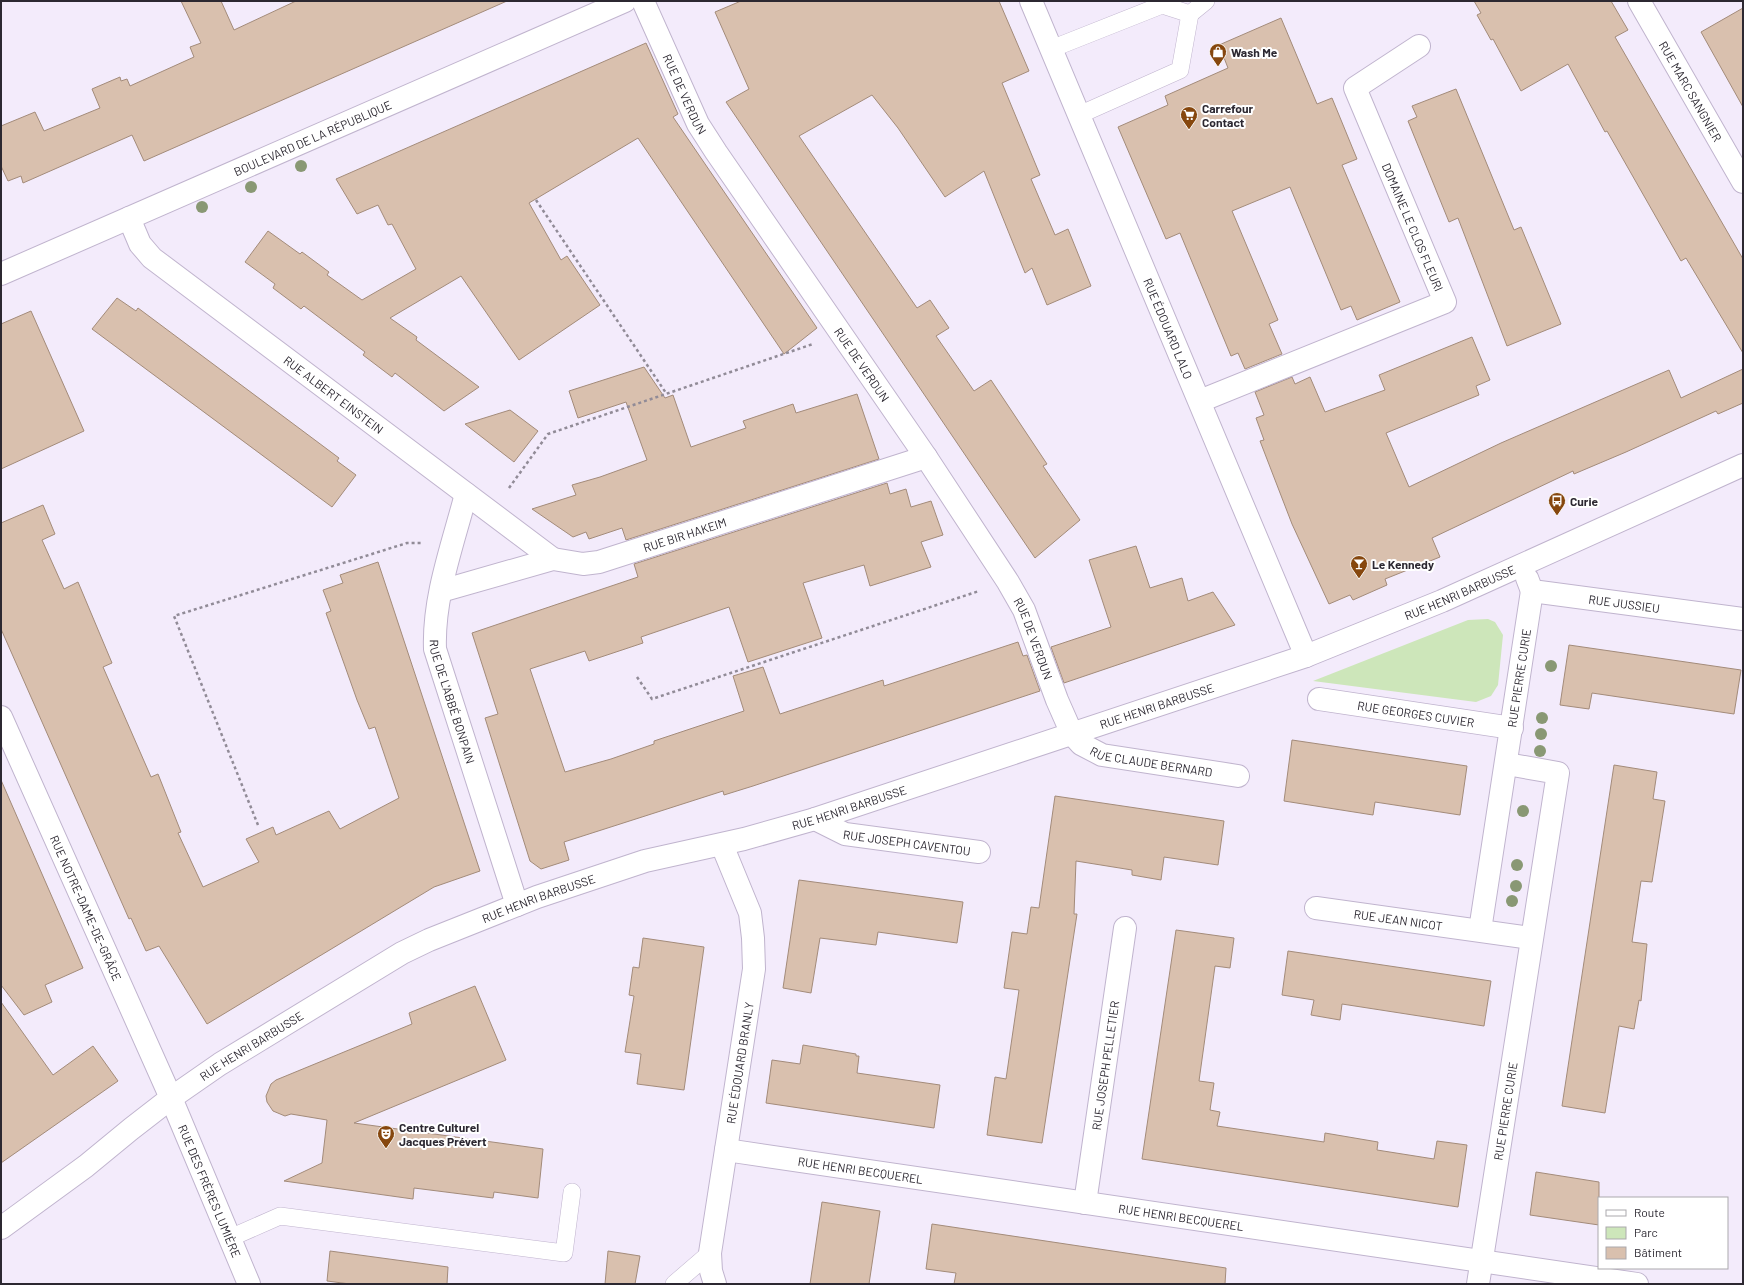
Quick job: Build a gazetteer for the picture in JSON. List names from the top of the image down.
{
  "streets": {
    "street": [
      "RUE MARC SANGNIER",
      "RUE DE VERDUN",
      "BOULEVARD DE LA RÉPUBLIQUE",
      "DOMAINE LE CLOS FLEURI",
      "RUE ÉDOUARD LALO",
      "RUE ALBERT EINSTEIN",
      "RUE BIR HAKEIM",
      "RUE HENRI BARBUSSE",
      "RUE JUSSIEU",
      "RUE PIERRE CURIE",
      "RUE DE L'ABBÉ BONPAIN",
      "RUE GEORGES CUVIER",
      "RUE CLAUDE BERNARD",
      "RUE JOSEPH CAVENTOU",
      "RUE NOTRE-DAME-DE-GRÂCE",
      "RUE JEAN NICOT",
      "RUE ÉDOUARD BRANLY",
      "RUE JOSEPH PELLETIER",
      "RUE HENRI BECQUEREL",
      "RUE DES FRÈRES LUMIÈRE"
    ]
  },
  "crossings": [
    ["RUE DE VERDUN", "RUE BIR HAKEIM"],
    ["RUE DE VERDUN", "RUE HENRI BARBUSSE"],
    ["RUE DE VERDUN", "RUE CLAUDE BERNARD"],
    ["BOULEVARD DE LA RÉPUBLIQUE", "RUE ALBERT EINSTEIN"],
    ["DOMAINE LE CLOS FLEURI", "RUE ÉDOUARD LALO"],
    ["RUE ÉDOUARD LALO", "RUE HENRI BARBUSSE"],
    ["RUE ALBERT EINSTEIN", "RUE BIR HAKEIM"],
    ["RUE ALBERT EINSTEIN", "RUE DE L'ABBÉ BONPAIN"],
    ["RUE BIR HAKEIM", "RUE DE L'ABBÉ BONPAIN"],
    ["RUE HENRI BARBUSSE", "RUE DE L'ABBÉ BONPAIN"],
    ["RUE HENRI BARBUSSE", "RUE CLAUDE BERNARD"],
    ["RUE HENRI BARBUSSE", "RUE JOSEPH CAVENTOU"],
    ["RUE HENRI BARBUSSE", "RUE NOTRE-DAME-DE-GRÂCE"],
    ["RUE HENRI BARBUSSE", "RUE ÉDOUARD BRANLY"],
    ["RUE HENRI BARBUSSE", "RUE DES FRÈRES LUMIÈRE"],
    ["RUE JUSSIEU", "RUE PIERRE CURIE"],
    ["RUE PIERRE CURIE", "RUE GEORGES CUVIER"],
    ["RUE PIERRE CURIE", "RUE JEAN NICOT"],
    ["RUE PIERRE CURIE", "RUE HENRI BECQUEREL"],
    ["RUE NOTRE-DAME-DE-GRÂCE", "RUE DES FRÈRES LUMIÈRE"],
    ["RUE ÉDOUARD BRANLY", "RUE HENRI BECQUEREL"],
    ["RUE JOSEPH PELLETIER", "RUE HENRI BECQUEREL"]
  ],
  "places": {
    "shop": ["Wash Me"],
    "supermarket": ["Carrefour Contact"],
    "bus stop": ["Curie"],
    "bar": ["Le Kennedy"],
    "theatre": ["Centre Culturel Jacques Prévert"]
  },
  "legend": ["Route", "Parc", "Bâtiment"]
}
